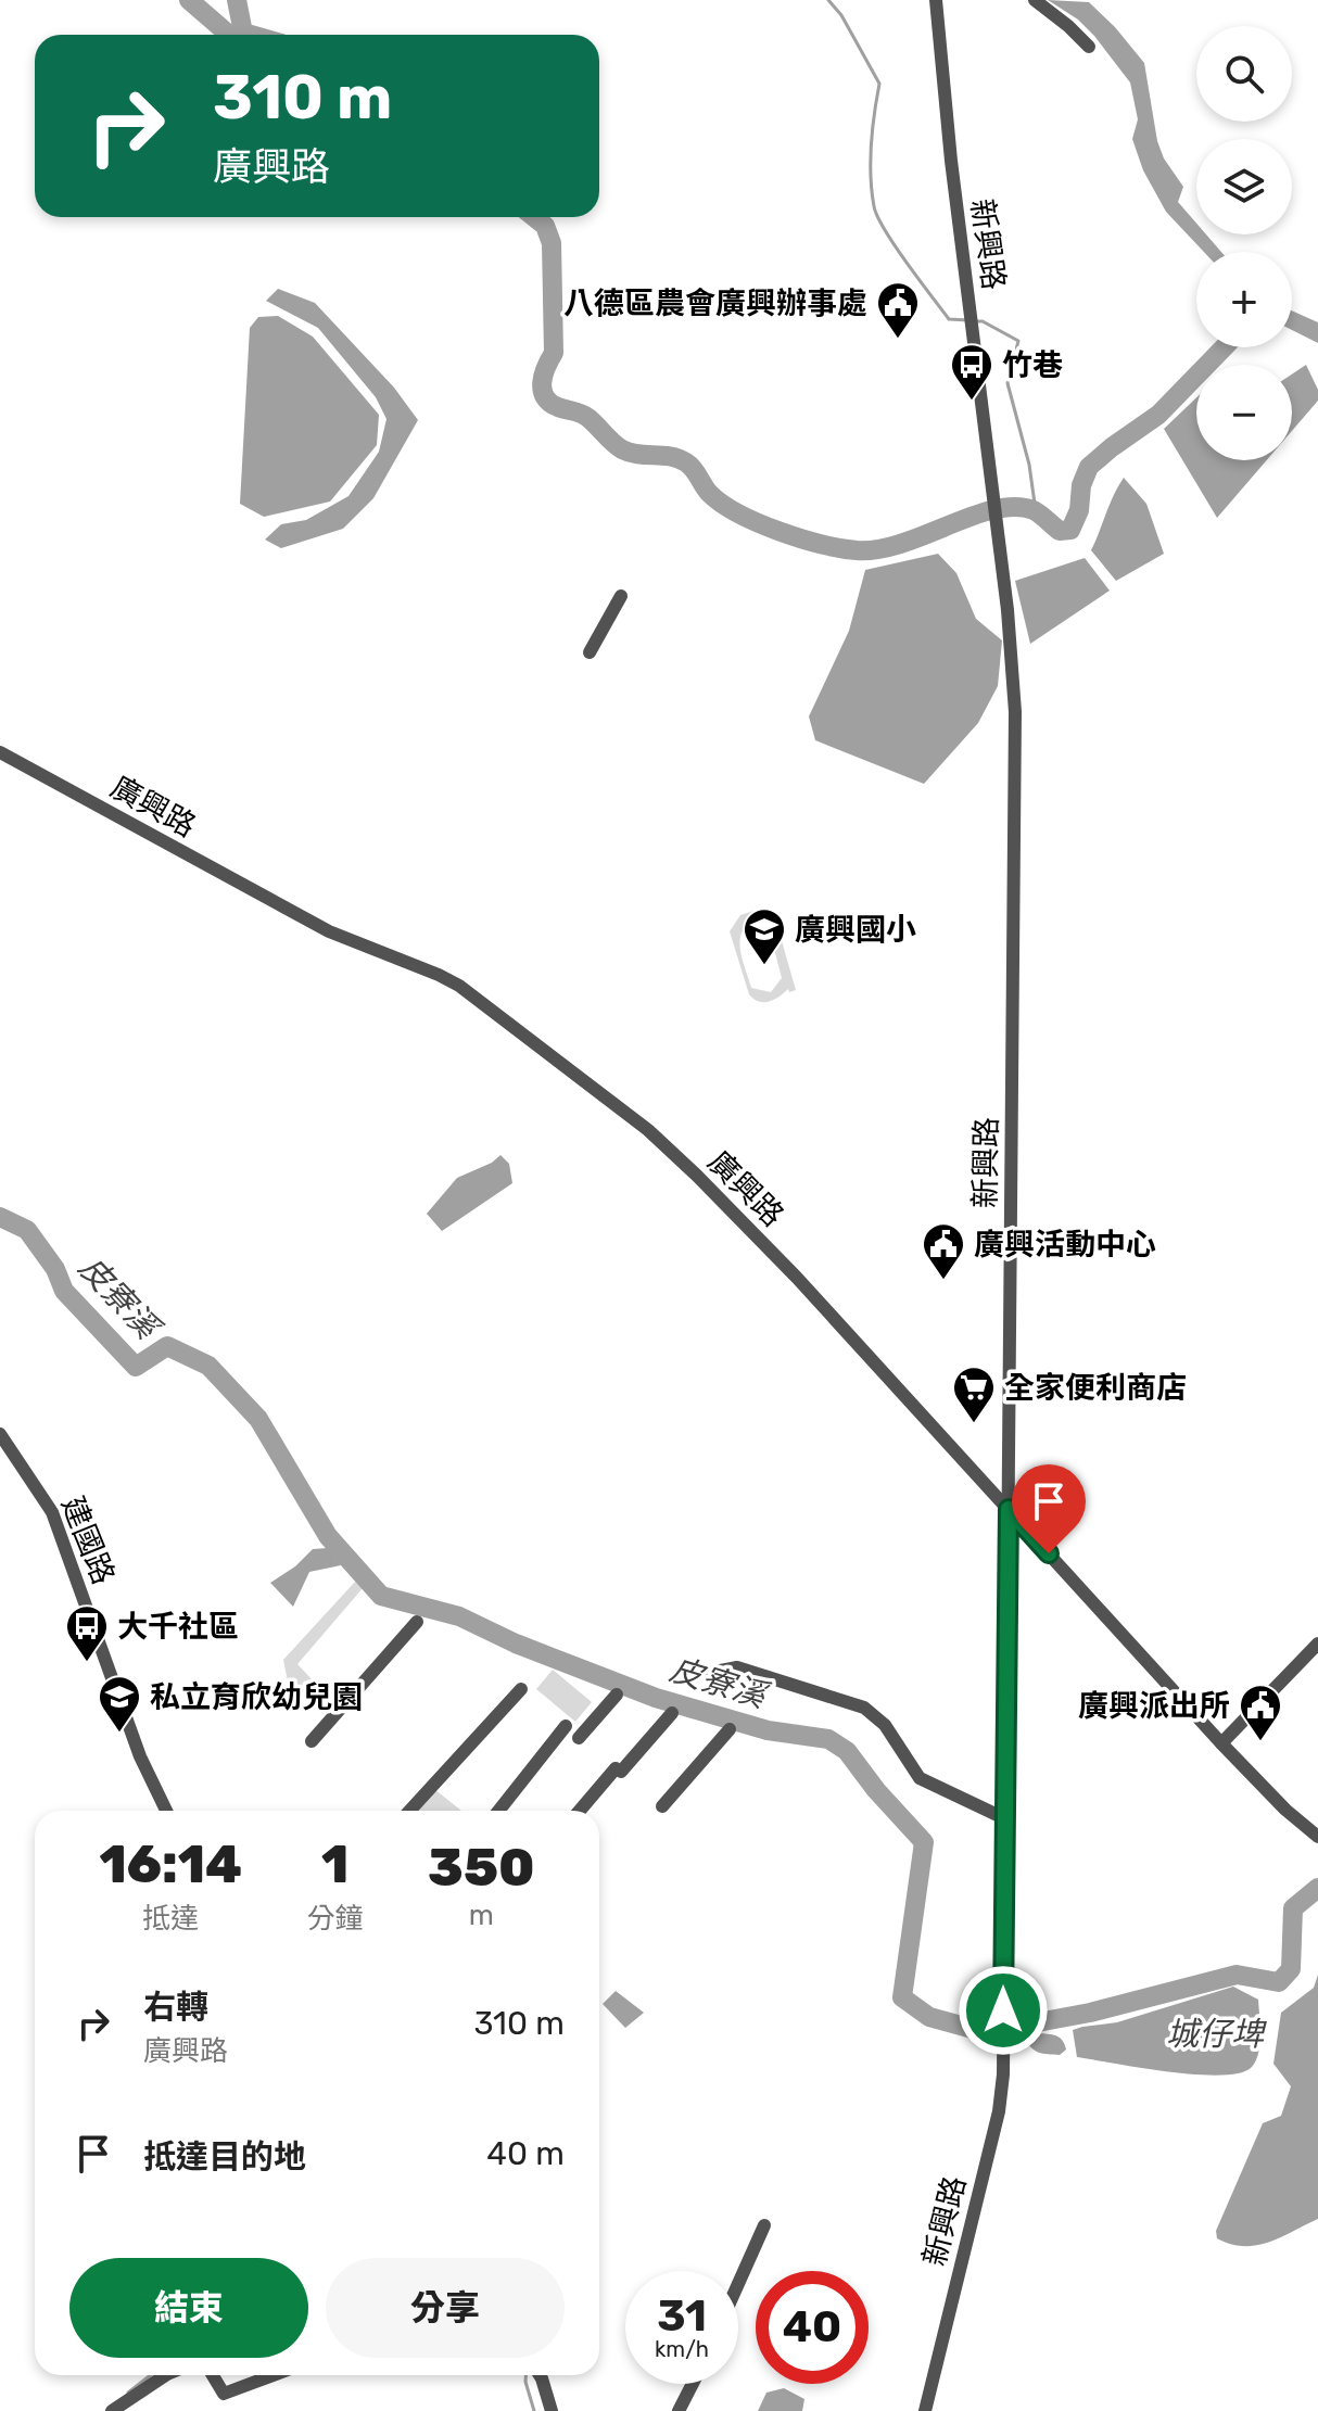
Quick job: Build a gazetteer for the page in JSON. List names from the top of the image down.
{
  "streets": {
    "street": ["新興路", "廣興路", "建國路"]
  },
  "crossings": [
    ["新興路", "廣興路"]
  ],
  "water": ["皮寮溪", "城仔埤"],
  "places": {
    "public building": ["八德區農會廣興辦事處", "廣興活動中心", "廣興派出所"],
    "bus stop": ["竹巷", "大千社區"],
    "school or university": ["廣興國小", "私立育欣幼兒園"],
    "supermarket": ["全家便利商店"]
  },
  "page": {
    "map_buttons": ["+", "−"],
    "turn": ["310 m", "廣興路"],
    "eta": [
      "16:14",
      "抵達",
      "1",
      "分鐘",
      "350",
      "m"
    ],
    "list": [
      {
        "name": "右轉",
        "note": "廣興路",
        "value": "310 m"
      },
      {
        "name": "抵達目的地",
        "value": "40 m"
      }
    ],
    "buttons": ["結束", "分享"],
    "speed": "31 km/h",
    "limit": "40"
  }
}
